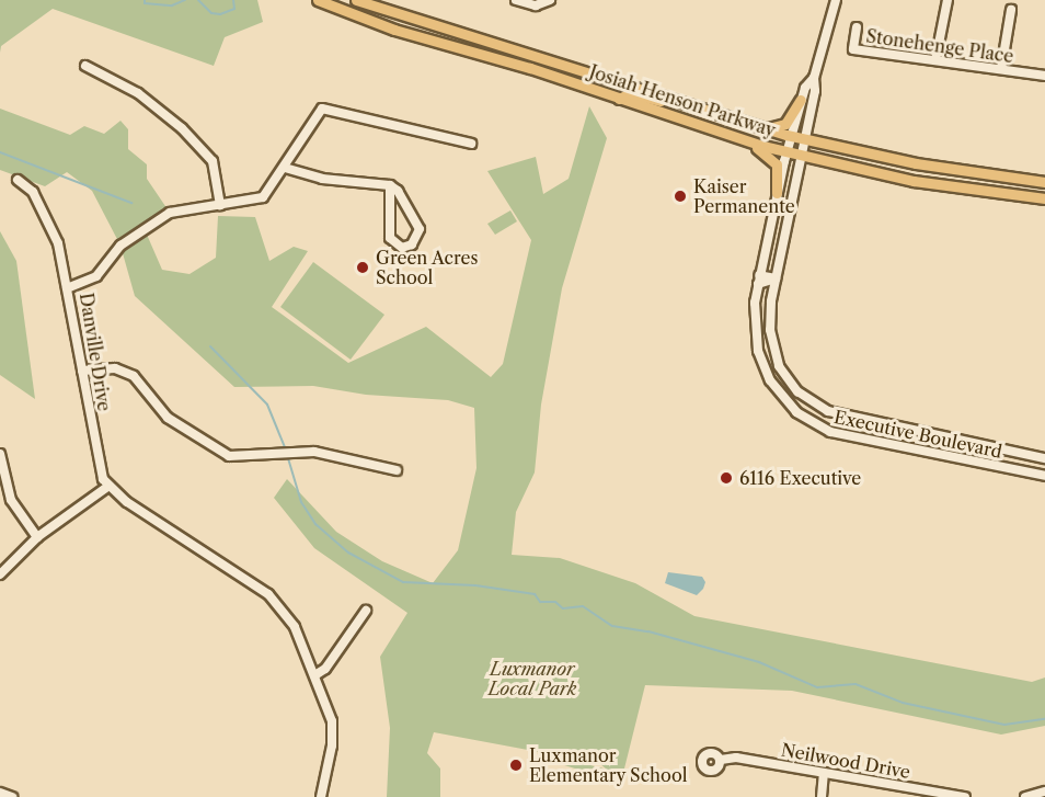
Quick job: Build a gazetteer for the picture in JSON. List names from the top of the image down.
{
  "streets": {
    "main road": ["Josiah Henson Parkway"],
    "street": [
      "Stonehenge Place",
      "Danville Drive",
      "Executive Boulevard",
      "Neilwood Drive"
    ]
  },
  "crossings": [
    ["Josiah Henson Parkway", "Executive Boulevard"]
  ],
  "parks": ["Luxmanor Local Park"],
  "places": [
    "Kaiser Permanente",
    "Green Acres School",
    "6116 Executive",
    "Luxmanor Elementary School"
  ]
}
